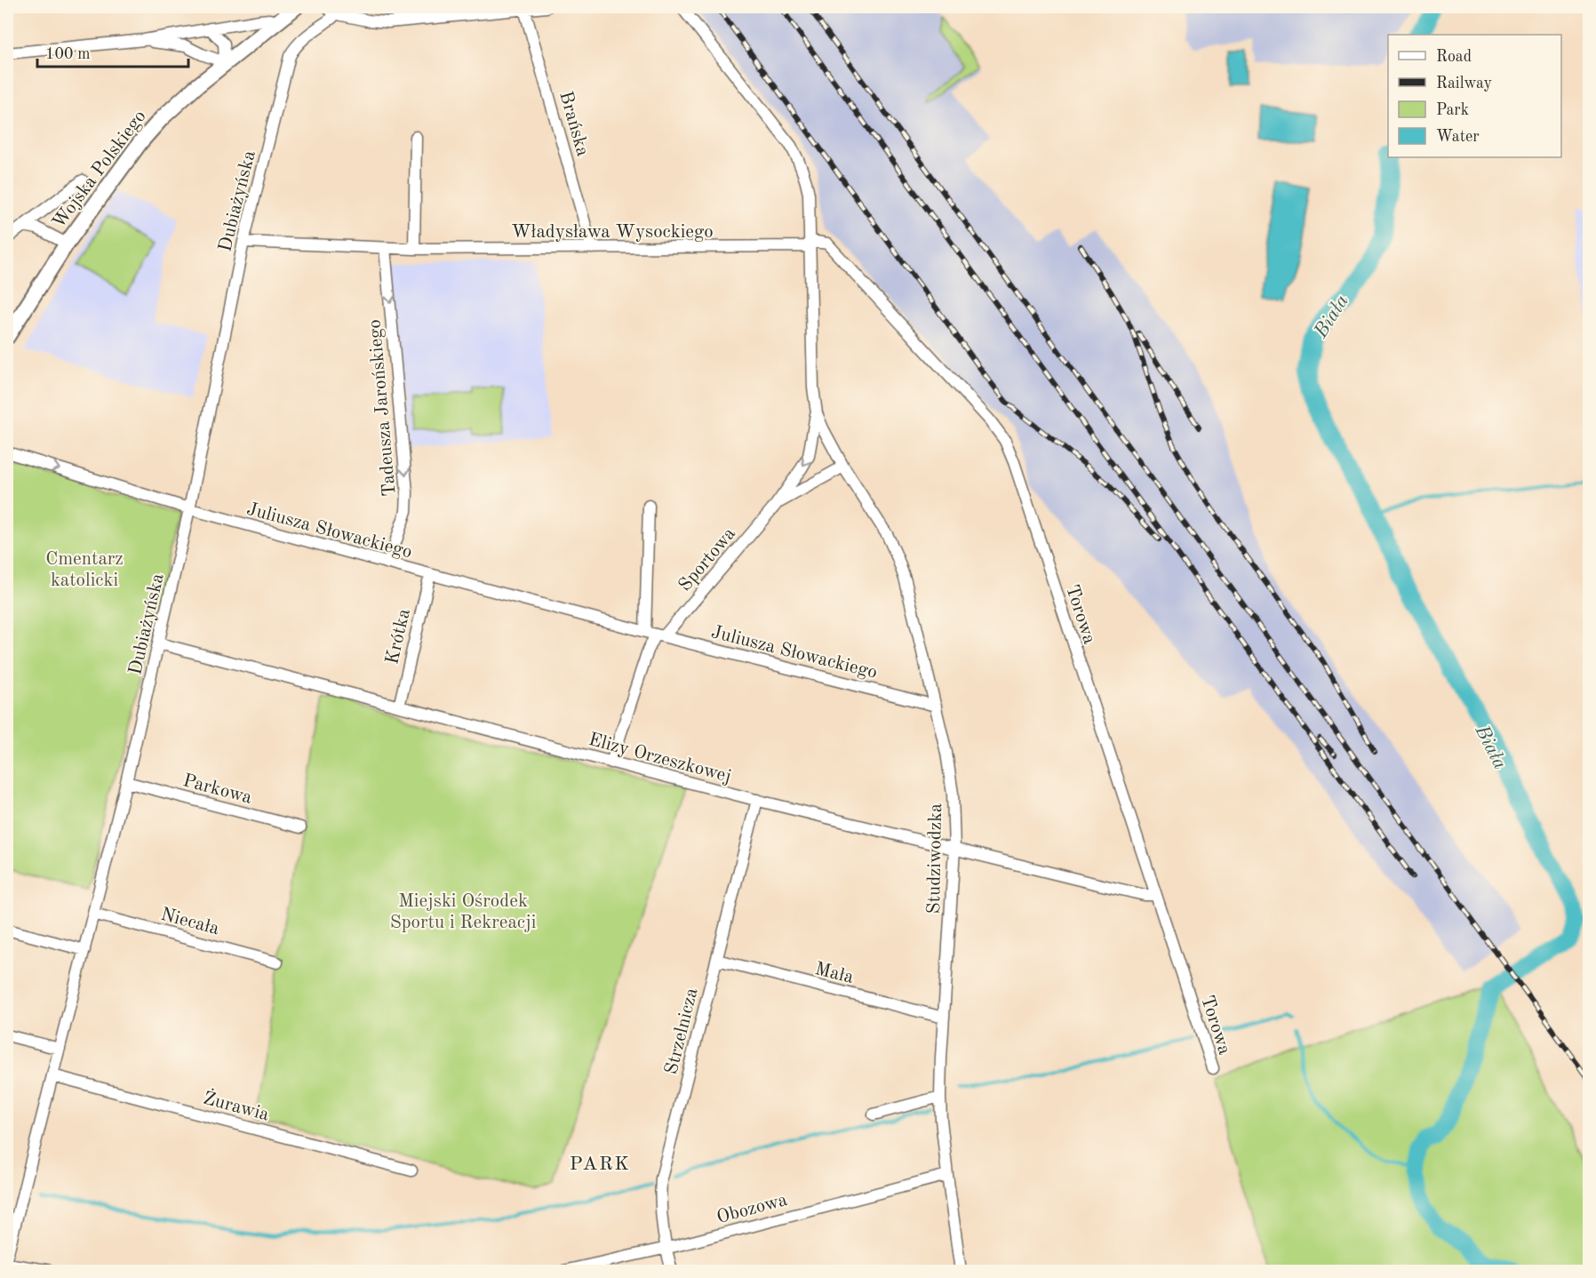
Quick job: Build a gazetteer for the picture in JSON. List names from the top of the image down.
{
  "streets": {
    "main road": ["Wojska Polskiego"],
    "street": [
      "Brańska",
      "Dubiażyńska",
      "Władysława Wysockiego",
      "Tadeusza Jarońskiego",
      "Juliusza Słowackiego",
      "Sportowa",
      "Torowa",
      "Krótka",
      "Elizy Orzeszkowej",
      "Parkowa",
      "Studziwodzka",
      "Niecała",
      "Mała",
      "Strzelnicza",
      "Żurawia",
      "Obozowa"
    ]
  },
  "crossings": [
    ["Brańska", "Władysława Wysockiego"],
    ["Dubiażyńska", "Władysława Wysockiego"],
    ["Dubiażyńska", "Juliusza Słowackiego"],
    ["Dubiażyńska", "Elizy Orzeszkowej"],
    ["Dubiażyńska", "Parkowa"],
    ["Dubiażyńska", "Niecała"],
    ["Dubiażyńska", "Żurawia"],
    ["Władysława Wysockiego", "Tadeusza Jarońskiego"],
    ["Władysława Wysockiego", "Sportowa"],
    ["Władysława Wysockiego", "Torowa"],
    ["Tadeusza Jarońskiego", "Juliusza Słowackiego"],
    ["Juliusza Słowackiego", "Sportowa"],
    ["Juliusza Słowackiego", "Krótka"],
    ["Juliusza Słowackiego", "Studziwodzka"],
    ["Sportowa", "Torowa"],
    ["Sportowa", "Elizy Orzeszkowej"],
    ["Sportowa", "Studziwodzka"],
    ["Torowa", "Elizy Orzeszkowej"],
    ["Krótka", "Elizy Orzeszkowej"],
    ["Elizy Orzeszkowej", "Studziwodzka"],
    ["Elizy Orzeszkowej", "Strzelnicza"],
    ["Studziwodzka", "Mała"],
    ["Studziwodzka", "Obozowa"],
    ["Mała", "Strzelnicza"],
    ["Strzelnicza", "Obozowa"]
  ],
  "one_way": ["Tadeusza Jarońskiego"],
  "districts": ["PARK"],
  "water": ["Biała"],
  "parks": ["Cmentarz katolicki", "Miejski Ośrodek Sportu i Rekreacji"],
  "legend": [
    "Road",
    "Railway",
    "Park",
    "Water"
  ],
  "scale_bar": "100 m"
}
